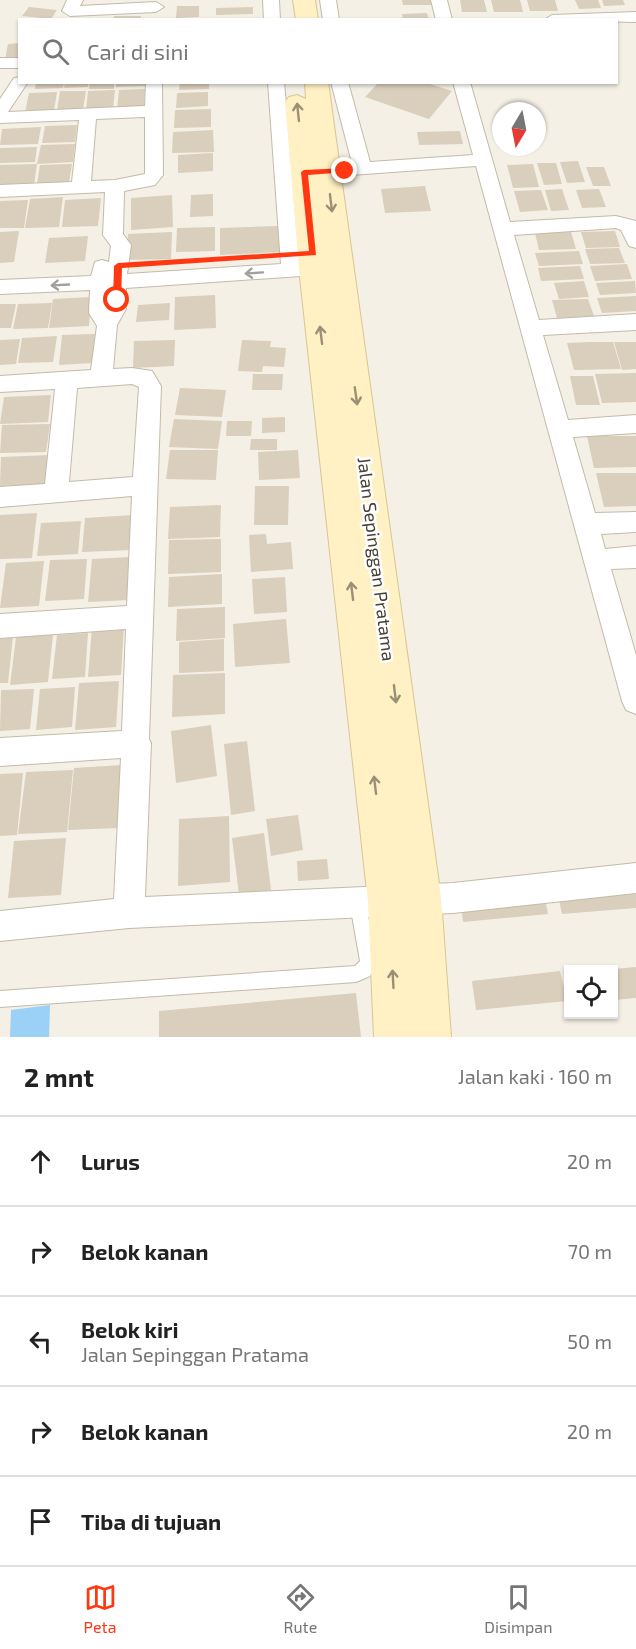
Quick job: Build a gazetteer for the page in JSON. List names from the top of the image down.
{
  "streets": {
    "street": ["Jalan Sepinggan Pratama"]
  },
  "north": "bottom",
  "page": {
    "search": "Cari di sini",
    "heading": ["2 mnt", "Jalan kaki · 160 m"],
    "list": [
      ["Lurus", "20 m"],
      ["Belok kanan", "70 m"],
      ["Belok kiri", "Jalan Sepinggan Pratama", "50 m"],
      ["Belok kanan", "20 m"],
      "Tiba di tujuan"
    ],
    "nav": ["Peta", "Rute", "Disimpan"]
  }
}
